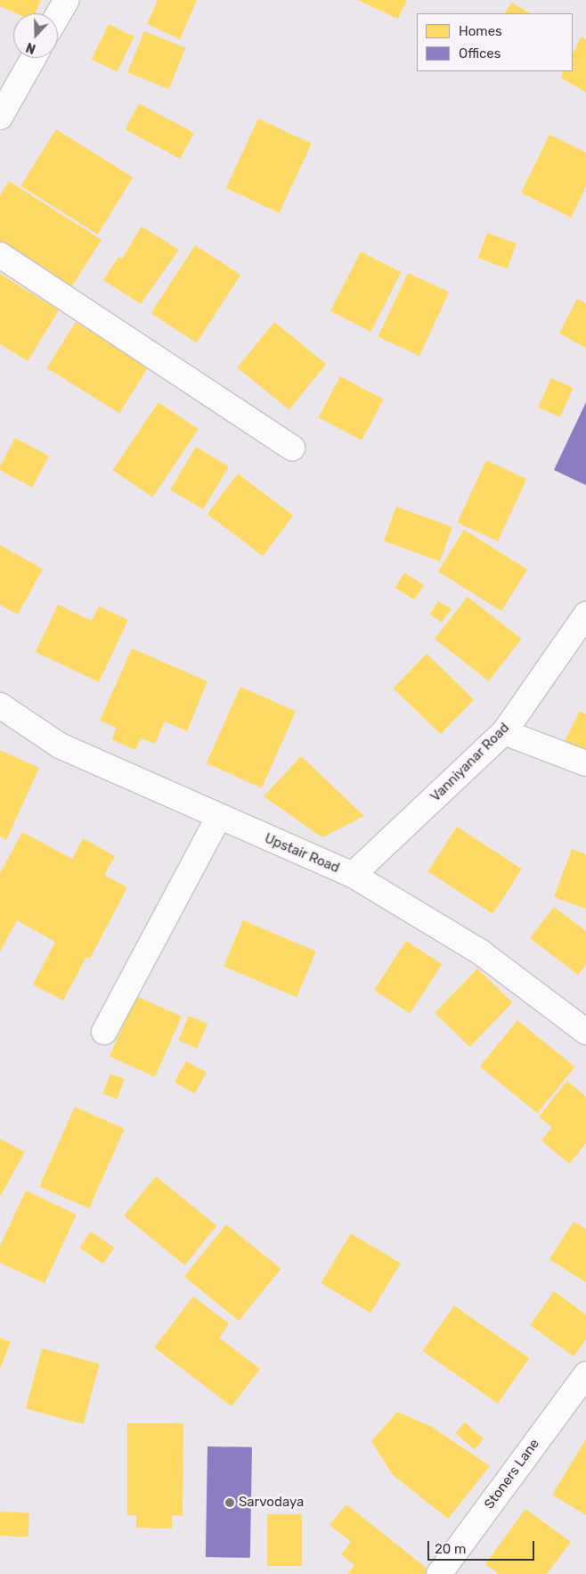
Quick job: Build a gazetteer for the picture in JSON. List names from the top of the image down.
{
  "streets": {
    "street": ["Vanniyanar Road", "Upstair Road", "Stoners Lane"]
  },
  "crossings": [
    ["Vanniyanar Road", "Upstair Road"]
  ],
  "places": ["Sarvodaya"],
  "legend": ["Homes", "Offices"],
  "scale_bar": "20 m",
  "north": "bottom"
}
